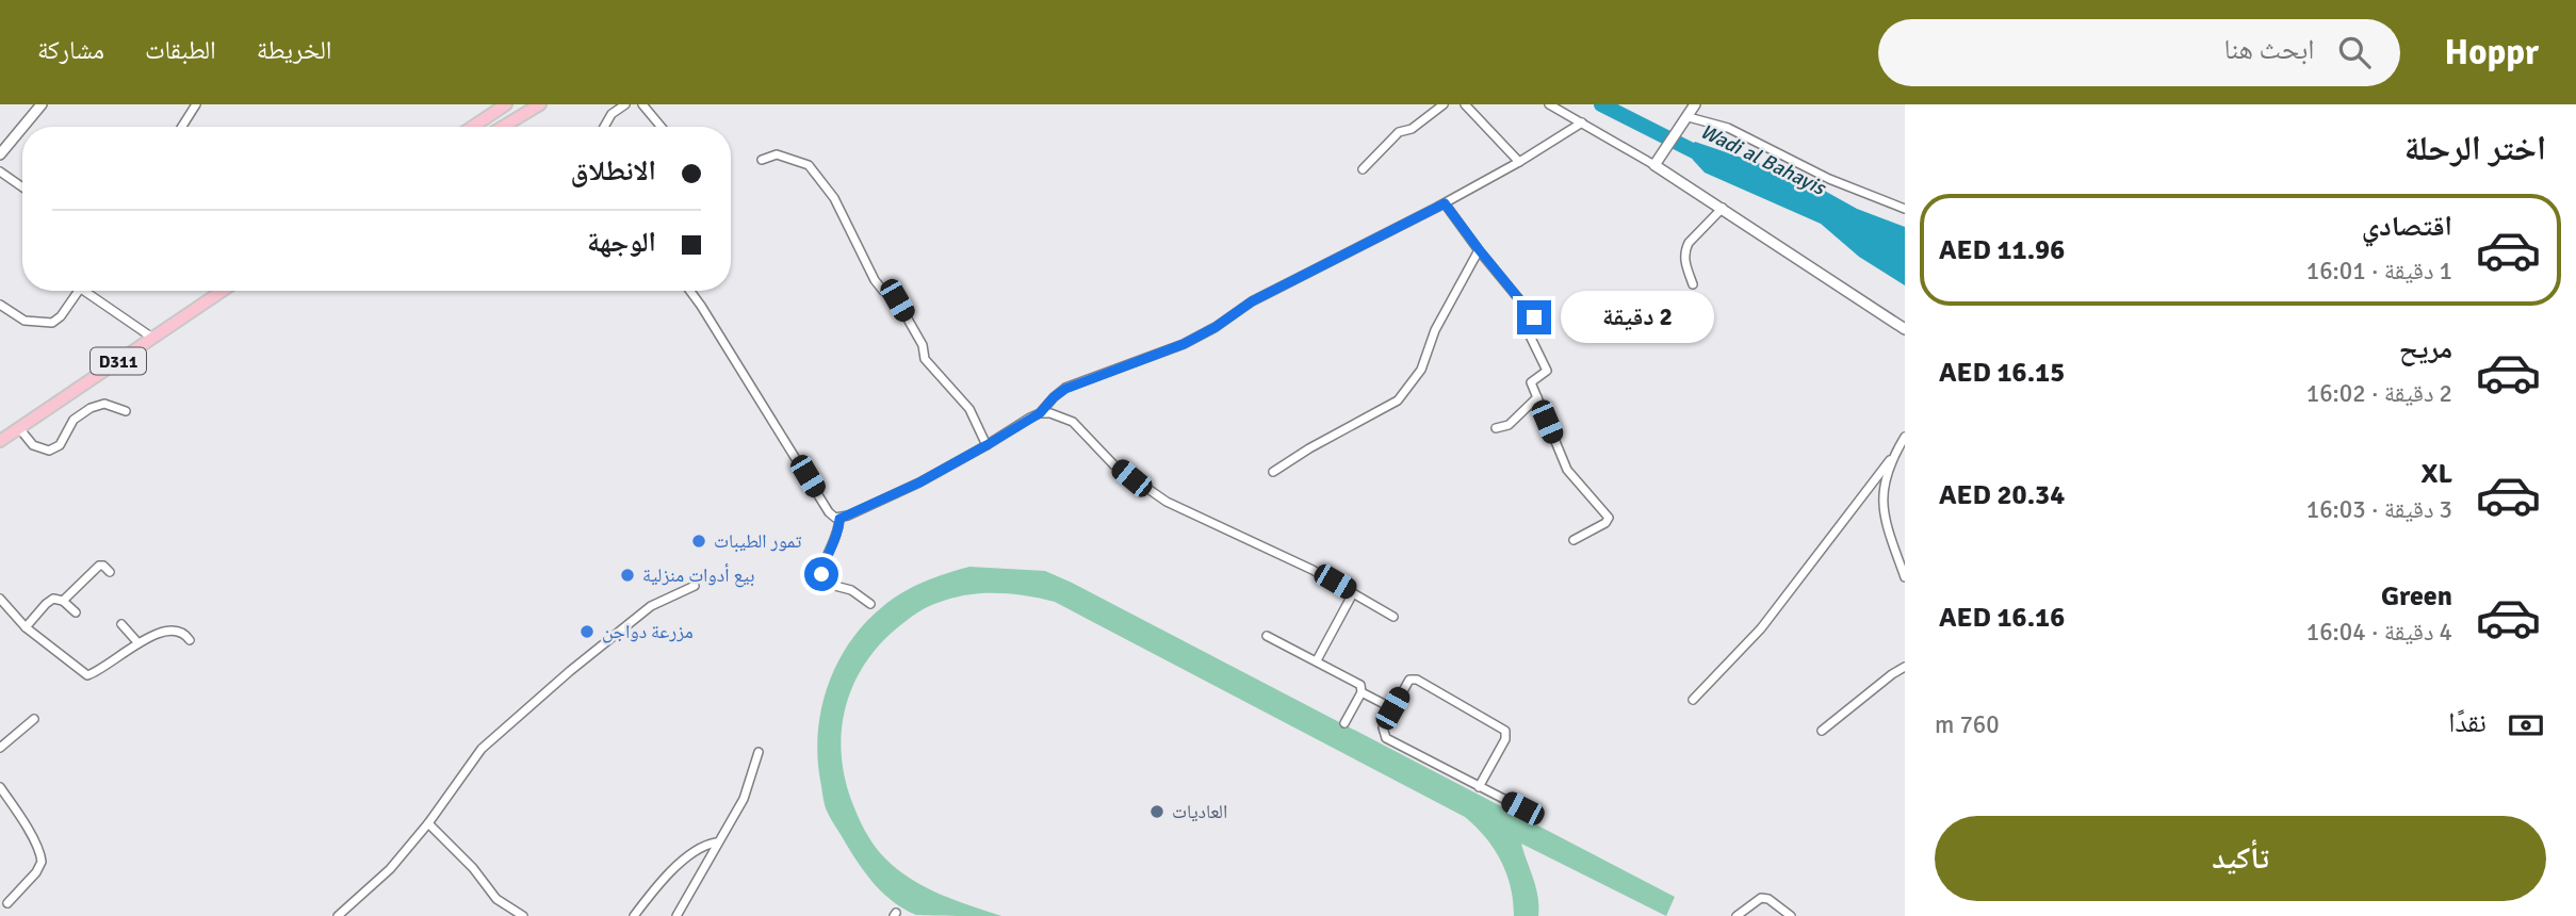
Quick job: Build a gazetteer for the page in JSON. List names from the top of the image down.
{
  "streets": {
    "main road": ["D311"]
  },
  "water": ["Wadi al Bahayis"],
  "places": [
    "تمور الطيبات",
    "بيع أدوات منزلية",
    "مزرعة دواجن",
    "العاديات"
  ],
  "page": {
    "header": "Hoppr",
    "search": "ابحث هنا",
    "nav": ["الخريطة", "الطبقات", "مشاركة"],
    "heading": "اختر الرحلة",
    "banner": ["الانطلاق", "الوجهة"],
    "list": [
      {
        "name": "اقتصادي",
        "note": "1 دقيقة · 16:01",
        "value": "AED 11.96"
      },
      {
        "name": "مريح",
        "note": "2 دقيقة · 16:02",
        "value": "AED 16.15"
      },
      {
        "name": "XL",
        "note": "3 دقيقة · 16:03",
        "value": "AED 20.34"
      },
      {
        "name": "Green",
        "note": "4 دقيقة · 16:04",
        "value": "AED 16.16"
      }
    ],
    "bubble": "2 دقيقة",
    "pay": ["نقدًا", "760 m"],
    "buttons": "تأكيد"
  }
}
